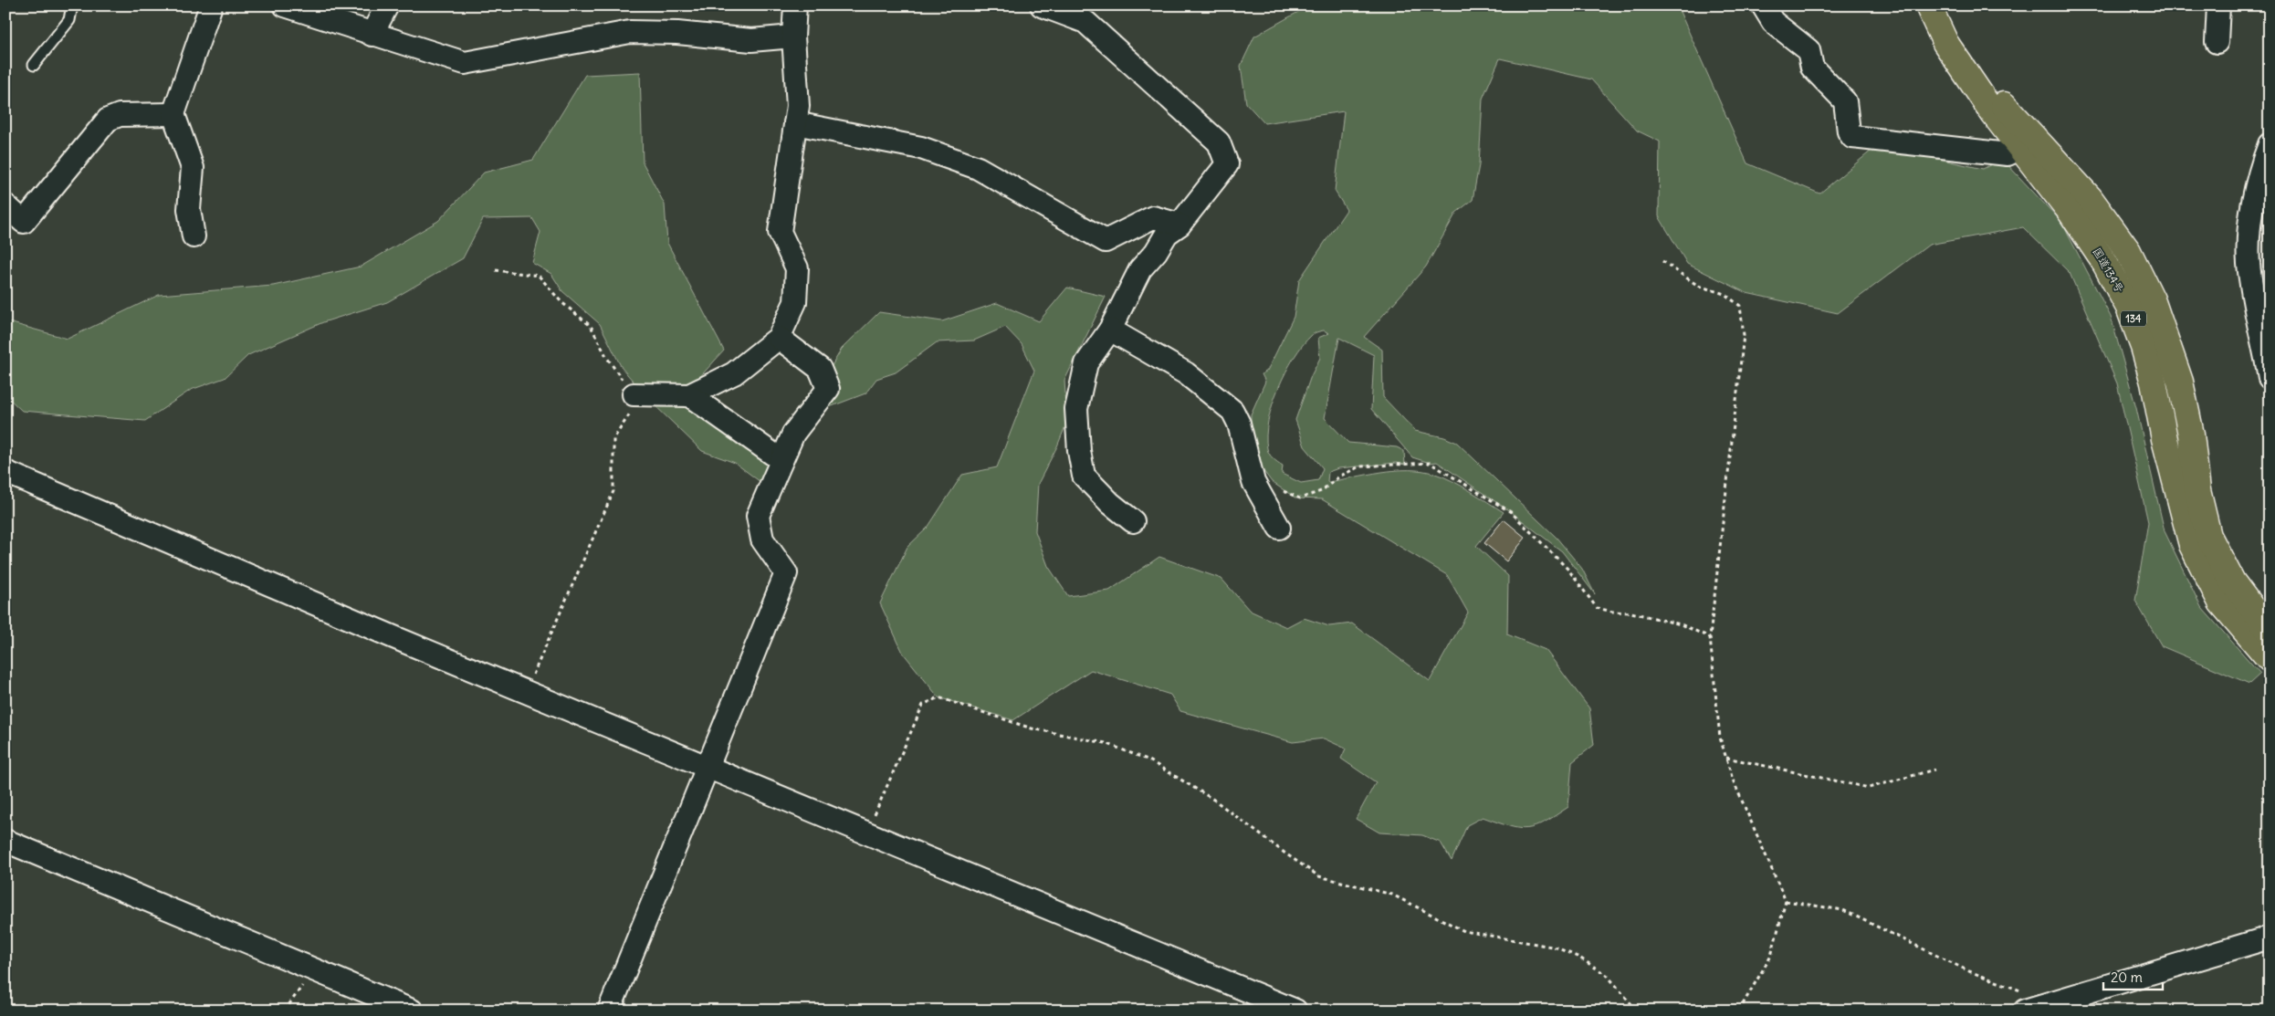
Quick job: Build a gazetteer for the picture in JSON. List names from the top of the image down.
{
  "streets": {
    "highway": ["国道134号", "134"]
  },
  "scale_bar": "20 m"
}
